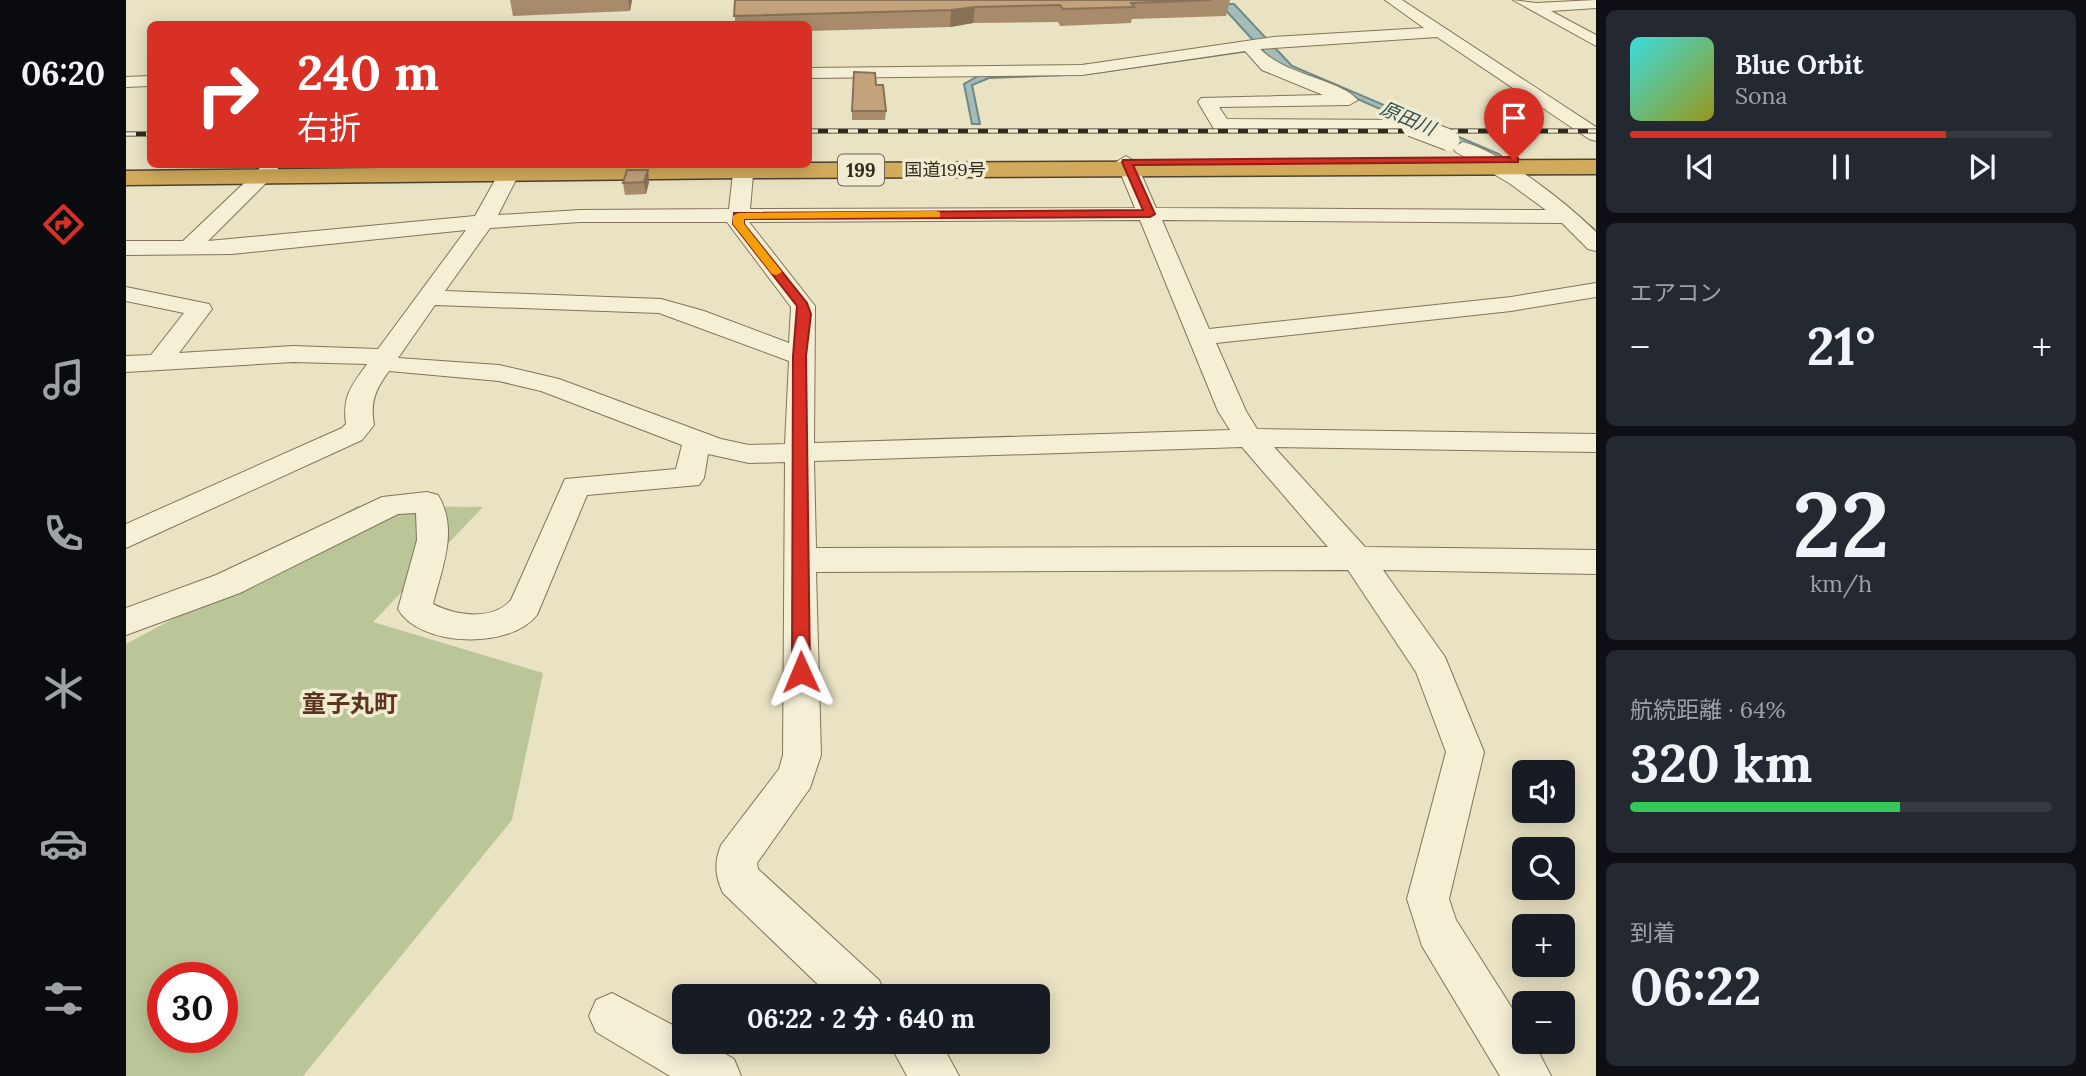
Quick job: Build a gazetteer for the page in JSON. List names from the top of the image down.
{
  "streets": {
    "highway": ["199", "国道199号"]
  },
  "districts": ["童子丸町"],
  "water": ["原田川"],
  "page": {
    "tabs": "06:20",
    "turn": ["240 m", "右折"],
    "song": ["Blue Orbit", "Sona"],
    "tile": [
      "エアコン",
      ["22", "km/h"],
      ["航続距離 · 64%", "320 km"],
      ["到着", "06:22"]
    ],
    "heat": ["−", "21°", "+"],
    "map_buttons": ["+", "−"],
    "limit": "30",
    "trip": "06:22 · 2 分 · 640 m"
  }
}
